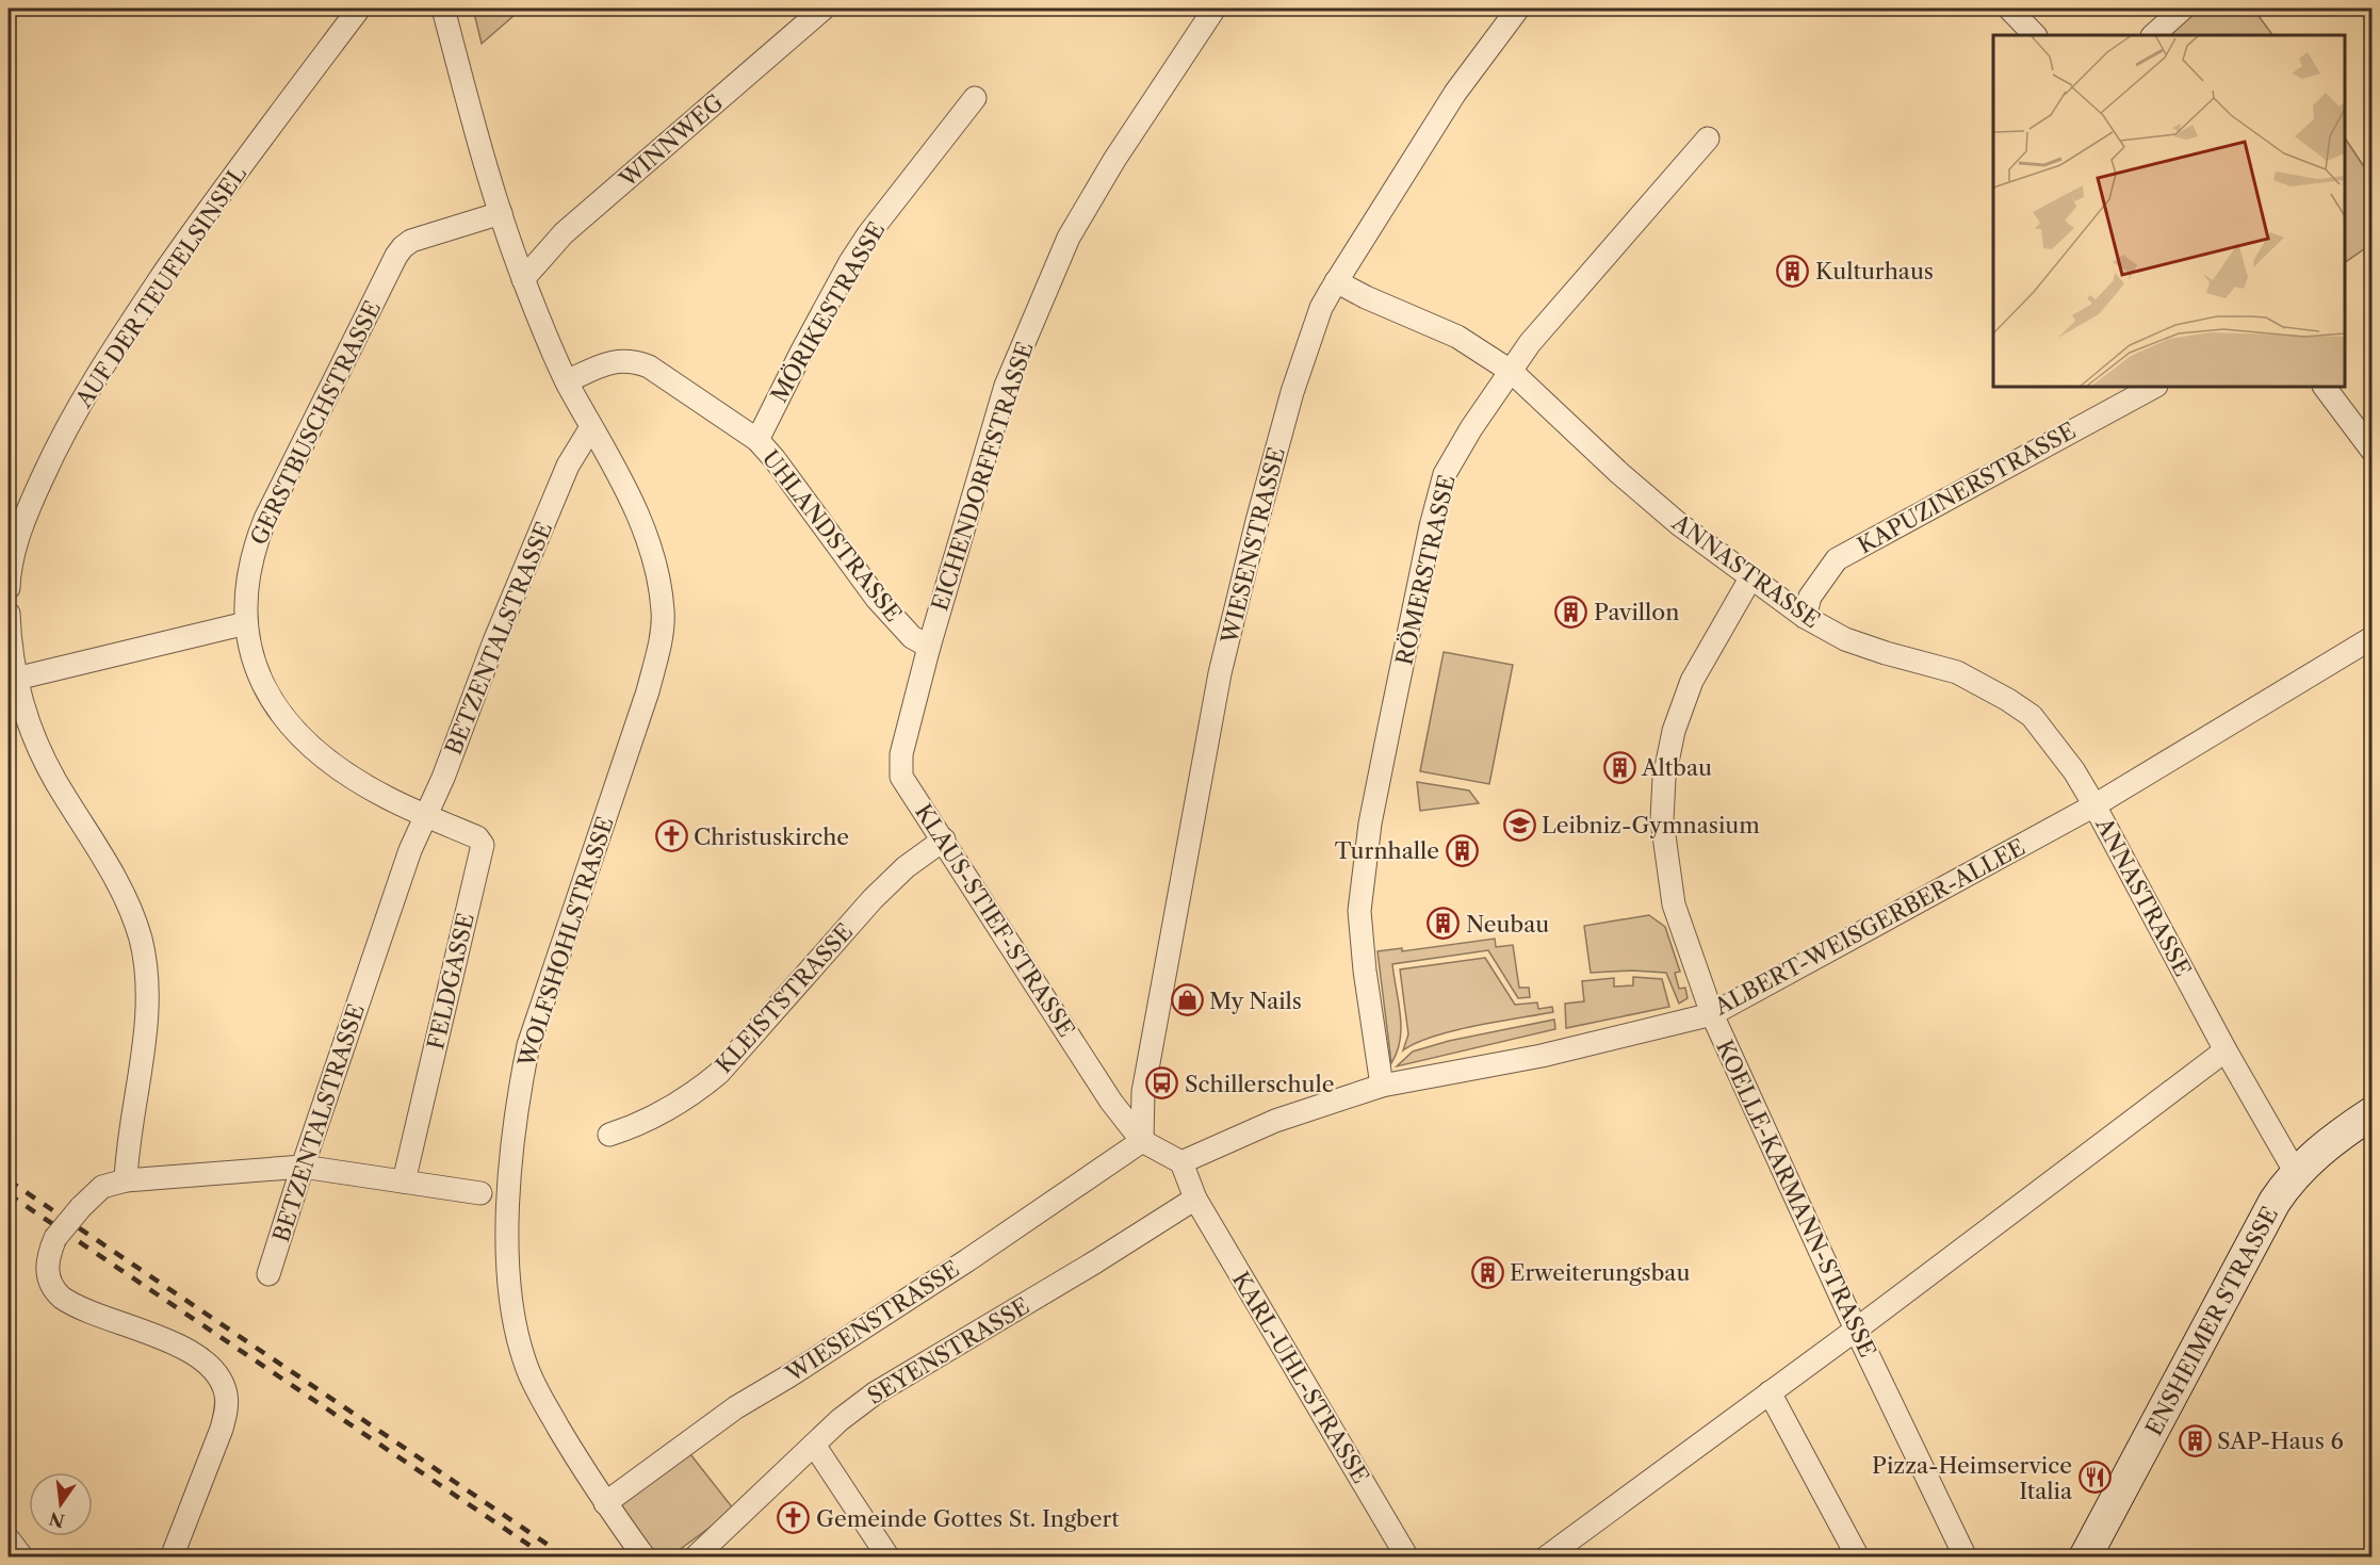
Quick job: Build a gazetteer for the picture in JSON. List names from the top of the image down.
{
  "streets": {
    "main road": ["ENSHEIMER STRASSE"],
    "street": [
      "WINNWEG",
      "AUF DER TEUFELSINSEL",
      "MÖRIKESTRASSE",
      "GERSTBUSCHSTRASSE",
      "EICHENDORFFSTRASSE",
      "KAPUZINERSTRASSE",
      "UHLANDSTRASSE",
      "WIESENSTRASSE",
      "RÖMERSTRASSE",
      "ANNASTRASSE",
      "BETZENTALSTRASSE",
      "KLAUS-STIEF-STRASSE",
      "ALBERT-WEISGERBER-ALLEE",
      "WOLFSHOHLSTRASSE",
      "FELDGASSE",
      "KLEISTSTRASSE",
      "KOELLE-KARMANN-STRASSE",
      "SEYENSTRASSE",
      "KARL-UHL-STRASSE"
    ]
  },
  "crossings": [
    ["MÖRIKESTRASSE", "UHLANDSTRASSE"],
    ["GERSTBUSCHSTRASSE", "BETZENTALSTRASSE"],
    ["GERSTBUSCHSTRASSE", "FELDGASSE"],
    ["EICHENDORFFSTRASSE", "UHLANDSTRASSE"],
    ["EICHENDORFFSTRASSE", "KLAUS-STIEF-STRASSE"],
    ["KAPUZINERSTRASSE", "ANNASTRASSE"],
    ["WIESENSTRASSE", "ANNASTRASSE"],
    ["WIESENSTRASSE", "KLAUS-STIEF-STRASSE"],
    ["WIESENSTRASSE", "WOLFSHOHLSTRASSE"],
    ["RÖMERSTRASSE", "ANNASTRASSE"],
    ["RÖMERSTRASSE", "ALBERT-WEISGERBER-ALLEE"],
    ["ANNASTRASSE", "ALBERT-WEISGERBER-ALLEE"],
    ["ANNASTRASSE", "KOELLE-KARMANN-STRASSE"],
    ["ANNASTRASSE", "ENSHEIMER STRASSE"],
    ["BETZENTALSTRASSE", "WOLFSHOHLSTRASSE"],
    ["BETZENTALSTRASSE", "FELDGASSE"],
    ["KLAUS-STIEF-STRASSE", "KLEISTSTRASSE"],
    ["ALBERT-WEISGERBER-ALLEE", "KOELLE-KARMANN-STRASSE"],
    ["SEYENSTRASSE", "KARL-UHL-STRASSE"]
  ],
  "places": {
    "building": [
      "Kulturhaus",
      "Pavillon",
      "Altbau",
      "Turnhalle",
      "Neubau",
      "Erweiterungsbau",
      "SAP-Haus 6"
    ],
    "school or university": ["Leibniz-Gymnasium"],
    "church": ["Christuskirche", "Gemeinde Gottes St. Ingbert"],
    "shop": ["My Nails"],
    "bus stop": ["Schillerschule"],
    "restaurant": ["Pizza-Heimservice Italia"]
  },
  "north": "bottom"
}
